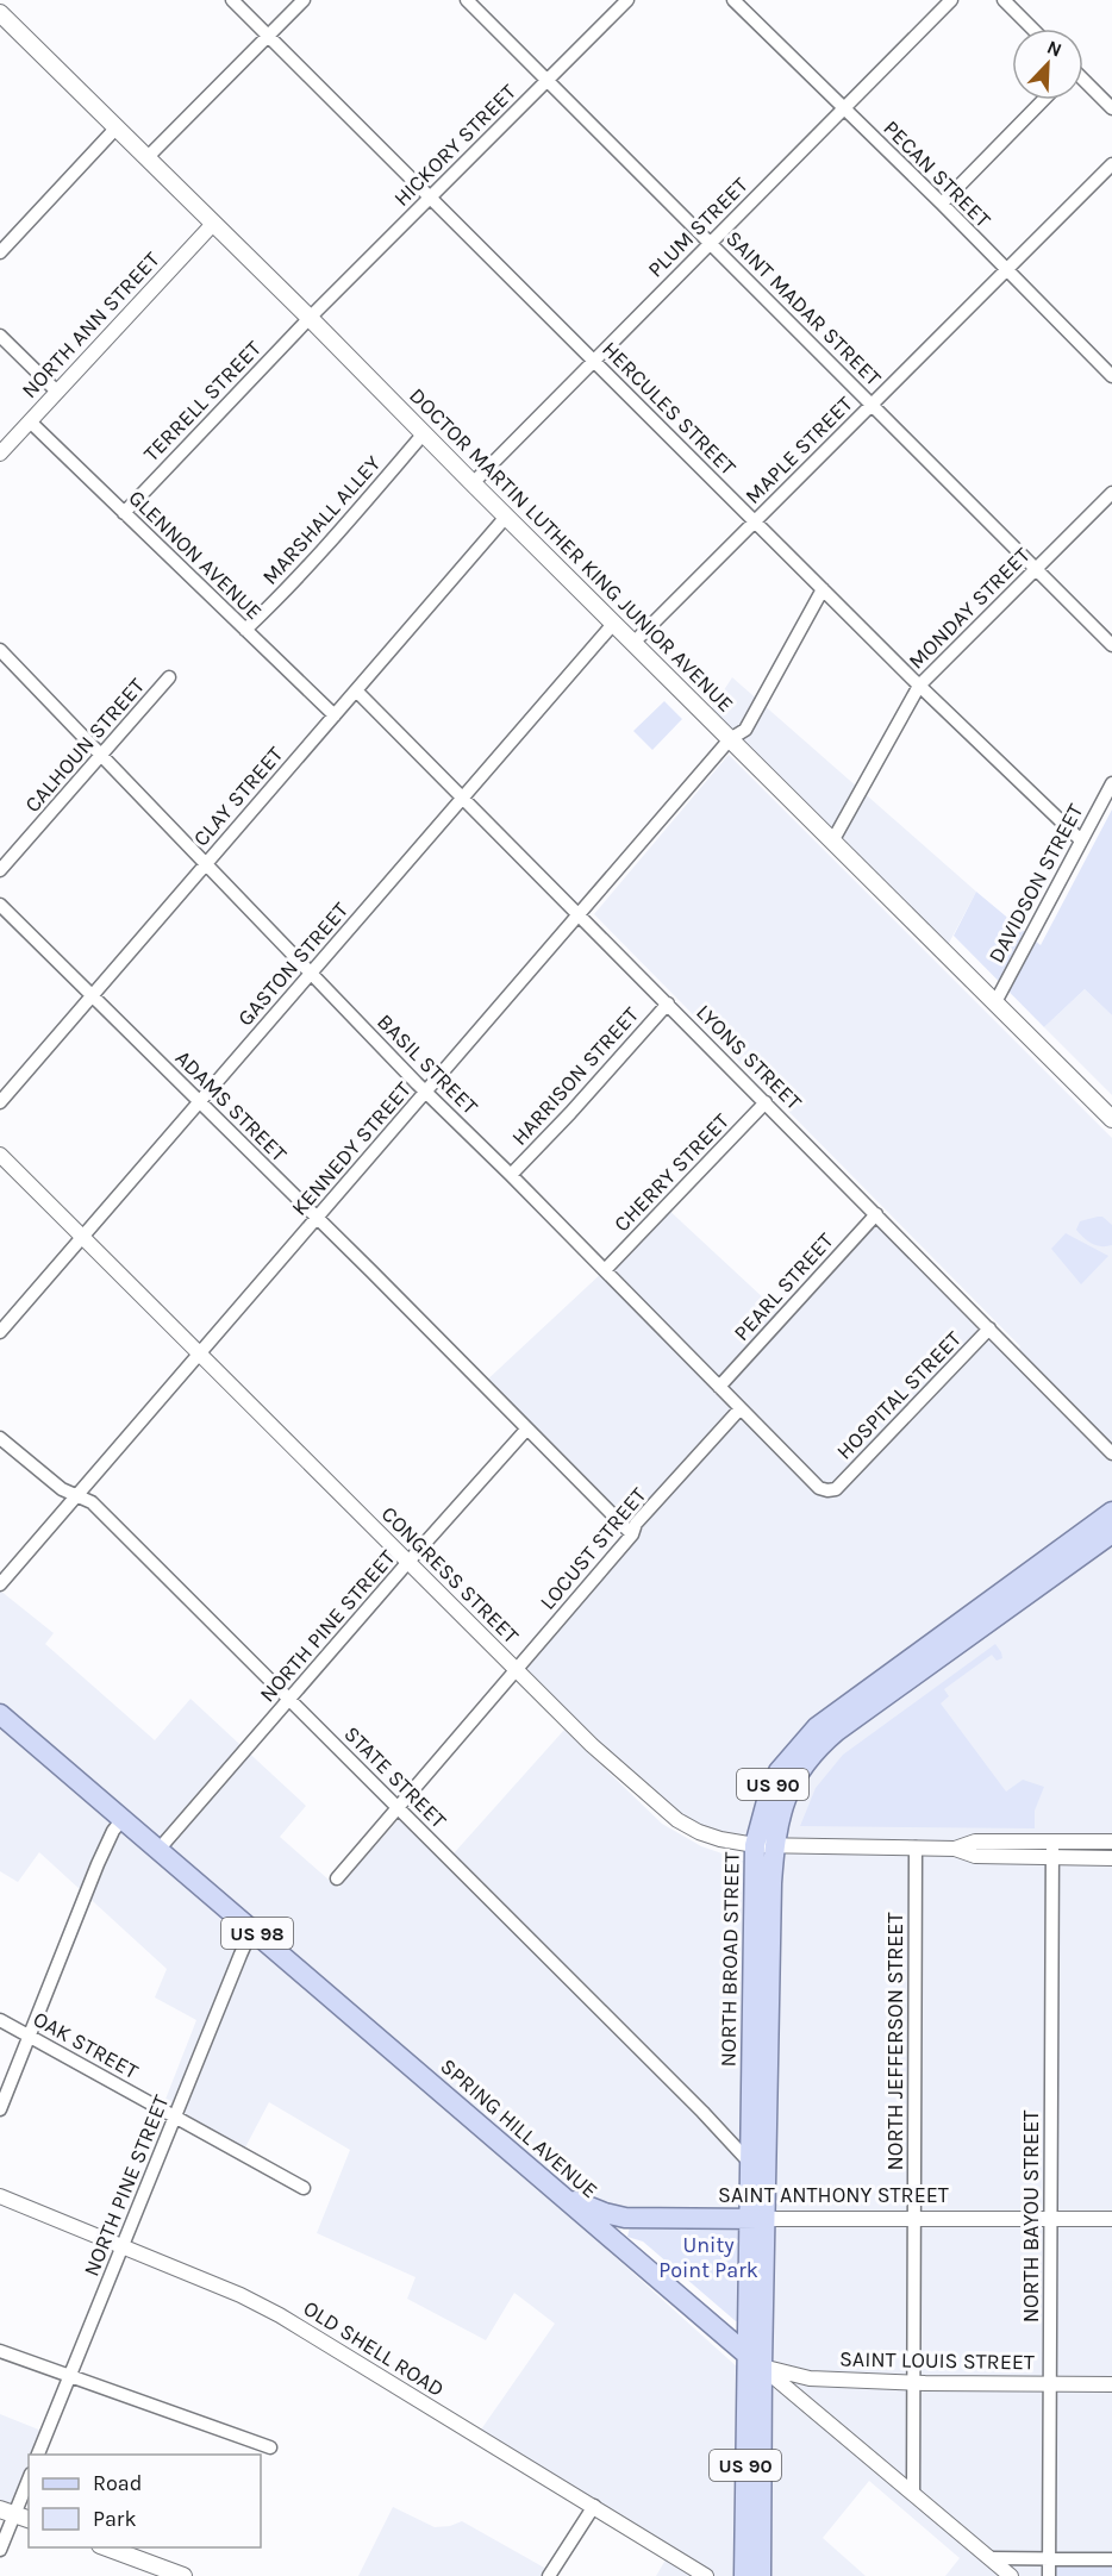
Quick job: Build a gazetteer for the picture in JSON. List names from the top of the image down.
{
  "streets": {
    "main road": [
      "DOCTOR MARTIN LUTHER KING JUNIOR AVENUE",
      "US 90",
      "US 98",
      "NORTH BROAD STREET",
      "SPRING HILL AVENUE",
      "SAINT ANTHONY STREET"
    ],
    "street": [
      "HICKORY STREET",
      "PECAN STREET",
      "PLUM STREET",
      "SAINT MADAR STREET",
      "NORTH ANN STREET",
      "TERRELL STREET",
      "HERCULES STREET",
      "MAPLE STREET",
      "MARSHALL ALLEY",
      "GLENNON AVENUE",
      "MONDAY STREET",
      "CALHOUN STREET",
      "CLAY STREET",
      "DAVIDSON STREET",
      "GASTON STREET",
      "LYONS STREET",
      "BASIL STREET",
      "HARRISON STREET",
      "ADAMS STREET",
      "KENNEDY STREET",
      "CHERRY STREET",
      "PEARL STREET",
      "HOSPITAL STREET",
      "LOCUST STREET",
      "CONGRESS STREET",
      "NORTH PINE STREET",
      "STATE STREET",
      "NORTH JEFFERSON STREET",
      "OAK STREET",
      "NORTH BAYOU STREET",
      "OLD SHELL ROAD",
      "SAINT LOUIS STREET"
    ]
  },
  "crossings": [
    ["HICKORY STREET", "SAINT MADAR STREET"],
    ["HICKORY STREET", "TERRELL STREET"],
    ["HICKORY STREET", "HERCULES STREET"],
    ["HICKORY STREET", "DOCTOR MARTIN LUTHER KING JUNIOR AVENUE"],
    ["PECAN STREET", "PLUM STREET"],
    ["PECAN STREET", "MAPLE STREET"],
    ["PLUM STREET", "SAINT MADAR STREET"],
    ["PLUM STREET", "HERCULES STREET"],
    ["PLUM STREET", "DOCTOR MARTIN LUTHER KING JUNIOR AVENUE"],
    ["SAINT MADAR STREET", "MAPLE STREET"],
    ["SAINT MADAR STREET", "MONDAY STREET"],
    ["NORTH ANN STREET", "DOCTOR MARTIN LUTHER KING JUNIOR AVENUE"],
    ["NORTH ANN STREET", "GLENNON AVENUE"],
    ["TERRELL STREET", "DOCTOR MARTIN LUTHER KING JUNIOR AVENUE"],
    ["TERRELL STREET", "GLENNON AVENUE"],
    ["HERCULES STREET", "MAPLE STREET"],
    ["HERCULES STREET", "MONDAY STREET"],
    ["HERCULES STREET", "DAVIDSON STREET"],
    ["HERCULES STREET", "KENNEDY STREET"],
    ["MAPLE STREET", "DOCTOR MARTIN LUTHER KING JUNIOR AVENUE"],
    ["MARSHALL ALLEY", "DOCTOR MARTIN LUTHER KING JUNIOR AVENUE"],
    ["MARSHALL ALLEY", "GLENNON AVENUE"],
    ["DOCTOR MARTIN LUTHER KING JUNIOR AVENUE", "MONDAY STREET"],
    ["DOCTOR MARTIN LUTHER KING JUNIOR AVENUE", "CLAY STREET"],
    ["DOCTOR MARTIN LUTHER KING JUNIOR AVENUE", "DAVIDSON STREET"],
    ["DOCTOR MARTIN LUTHER KING JUNIOR AVENUE", "GASTON STREET"],
    ["DOCTOR MARTIN LUTHER KING JUNIOR AVENUE", "KENNEDY STREET"],
    ["GLENNON AVENUE", "CLAY STREET"],
    ["CALHOUN STREET", "BASIL STREET"],
    ["CLAY STREET", "LYONS STREET"],
    ["CLAY STREET", "BASIL STREET"],
    ["CLAY STREET", "ADAMS STREET"],
    ["GASTON STREET", "LYONS STREET"],
    ["GASTON STREET", "BASIL STREET"],
    ["GASTON STREET", "ADAMS STREET"],
    ["GASTON STREET", "CONGRESS STREET"],
    ["LYONS STREET", "HARRISON STREET"],
    ["LYONS STREET", "KENNEDY STREET"],
    ["LYONS STREET", "CHERRY STREET"],
    ["LYONS STREET", "PEARL STREET"],
    ["LYONS STREET", "HOSPITAL STREET"],
    ["BASIL STREET", "HARRISON STREET"],
    ["BASIL STREET", "KENNEDY STREET"],
    ["BASIL STREET", "CHERRY STREET"],
    ["BASIL STREET", "PEARL STREET"],
    ["BASIL STREET", "HOSPITAL STREET"],
    ["BASIL STREET", "LOCUST STREET"],
    ["ADAMS STREET", "KENNEDY STREET"],
    ["ADAMS STREET", "NORTH PINE STREET"],
    ["KENNEDY STREET", "CONGRESS STREET"],
    ["KENNEDY STREET", "STATE STREET"],
    ["LOCUST STREET", "CONGRESS STREET"],
    ["LOCUST STREET", "STATE STREET"],
    ["CONGRESS STREET", "NORTH PINE STREET"],
    ["CONGRESS STREET", "NORTH BROAD STREET"],
    ["CONGRESS STREET", "NORTH JEFFERSON STREET"],
    ["CONGRESS STREET", "NORTH BAYOU STREET"],
    ["NORTH PINE STREET", "STATE STREET"],
    ["NORTH PINE STREET", "OAK STREET"],
    ["NORTH PINE STREET", "SPRING HILL AVENUE"],
    ["NORTH PINE STREET", "OLD SHELL ROAD"],
    ["STATE STREET", "NORTH BROAD STREET"],
    ["NORTH BROAD STREET", "SPRING HILL AVENUE"],
    ["NORTH BROAD STREET", "SAINT ANTHONY STREET"],
    ["NORTH BROAD STREET", "SAINT LOUIS STREET"],
    ["NORTH JEFFERSON STREET", "SPRING HILL AVENUE"],
    ["NORTH JEFFERSON STREET", "SAINT ANTHONY STREET"],
    ["NORTH JEFFERSON STREET", "SAINT LOUIS STREET"],
    ["SPRING HILL AVENUE", "SAINT ANTHONY STREET"],
    ["SPRING HILL AVENUE", "SAINT LOUIS STREET"],
    ["SAINT ANTHONY STREET", "NORTH BAYOU STREET"],
    ["NORTH BAYOU STREET", "SAINT LOUIS STREET"]
  ],
  "parks": ["Unity Point Park"],
  "legend": ["Road", "Park"],
  "north": "top right"
}
